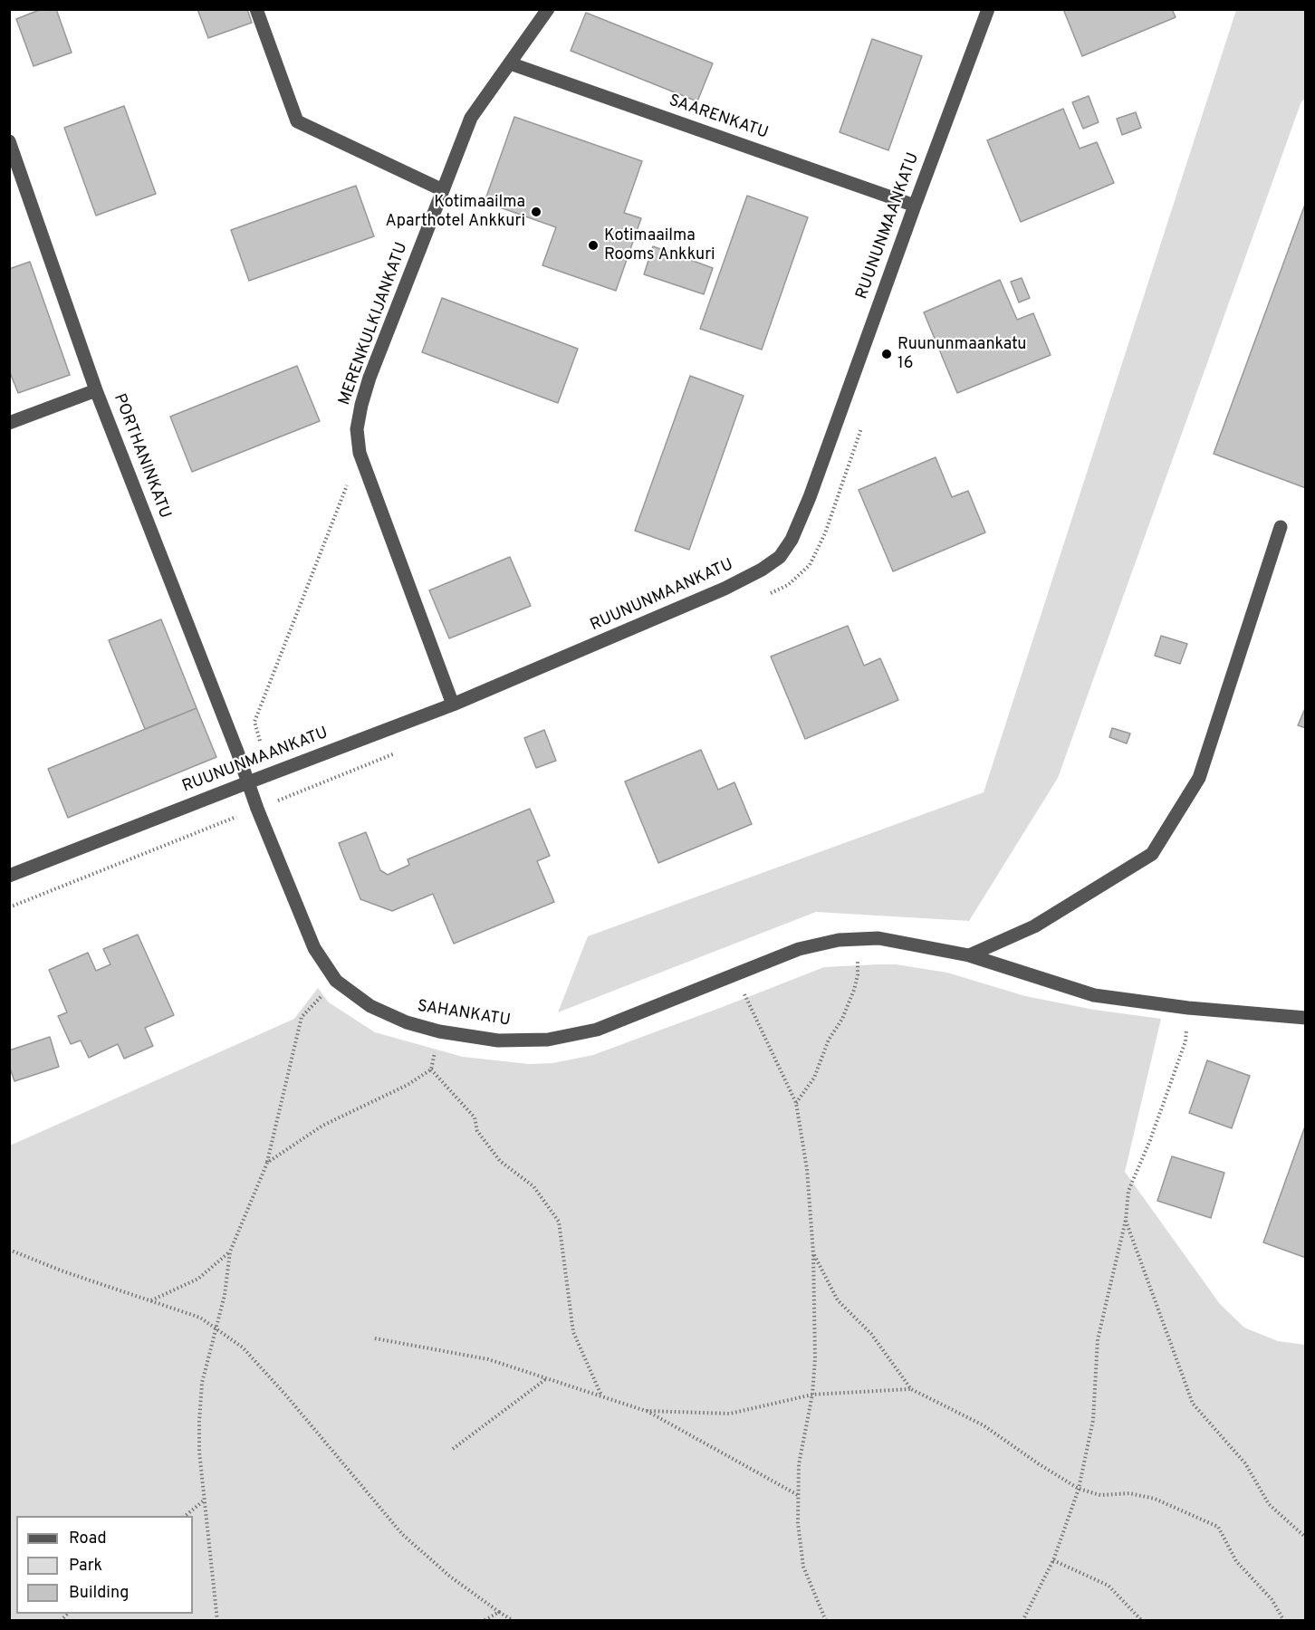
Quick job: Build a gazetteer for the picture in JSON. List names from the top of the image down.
{
  "streets": {
    "street": [
      "SAARENKATU",
      "RUUNUNMAANKATU",
      "MERENKULKIJANKATU",
      "PORTHANINKATU",
      "SAHANKATU"
    ]
  },
  "crossings": [
    ["SAARENKATU", "RUUNUNMAANKATU"],
    ["SAARENKATU", "MERENKULKIJANKATU"],
    ["RUUNUNMAANKATU", "MERENKULKIJANKATU"],
    ["RUUNUNMAANKATU", "PORTHANINKATU"],
    ["RUUNUNMAANKATU", "SAHANKATU"],
    ["PORTHANINKATU", "SAHANKATU"]
  ],
  "places": ["Kotimaailma Aparthotel Ankkuri", "Kotimaailma Rooms Ankkuri", "Ruununmaankatu 16"],
  "legend": ["Road", "Park", "Building"]
}
